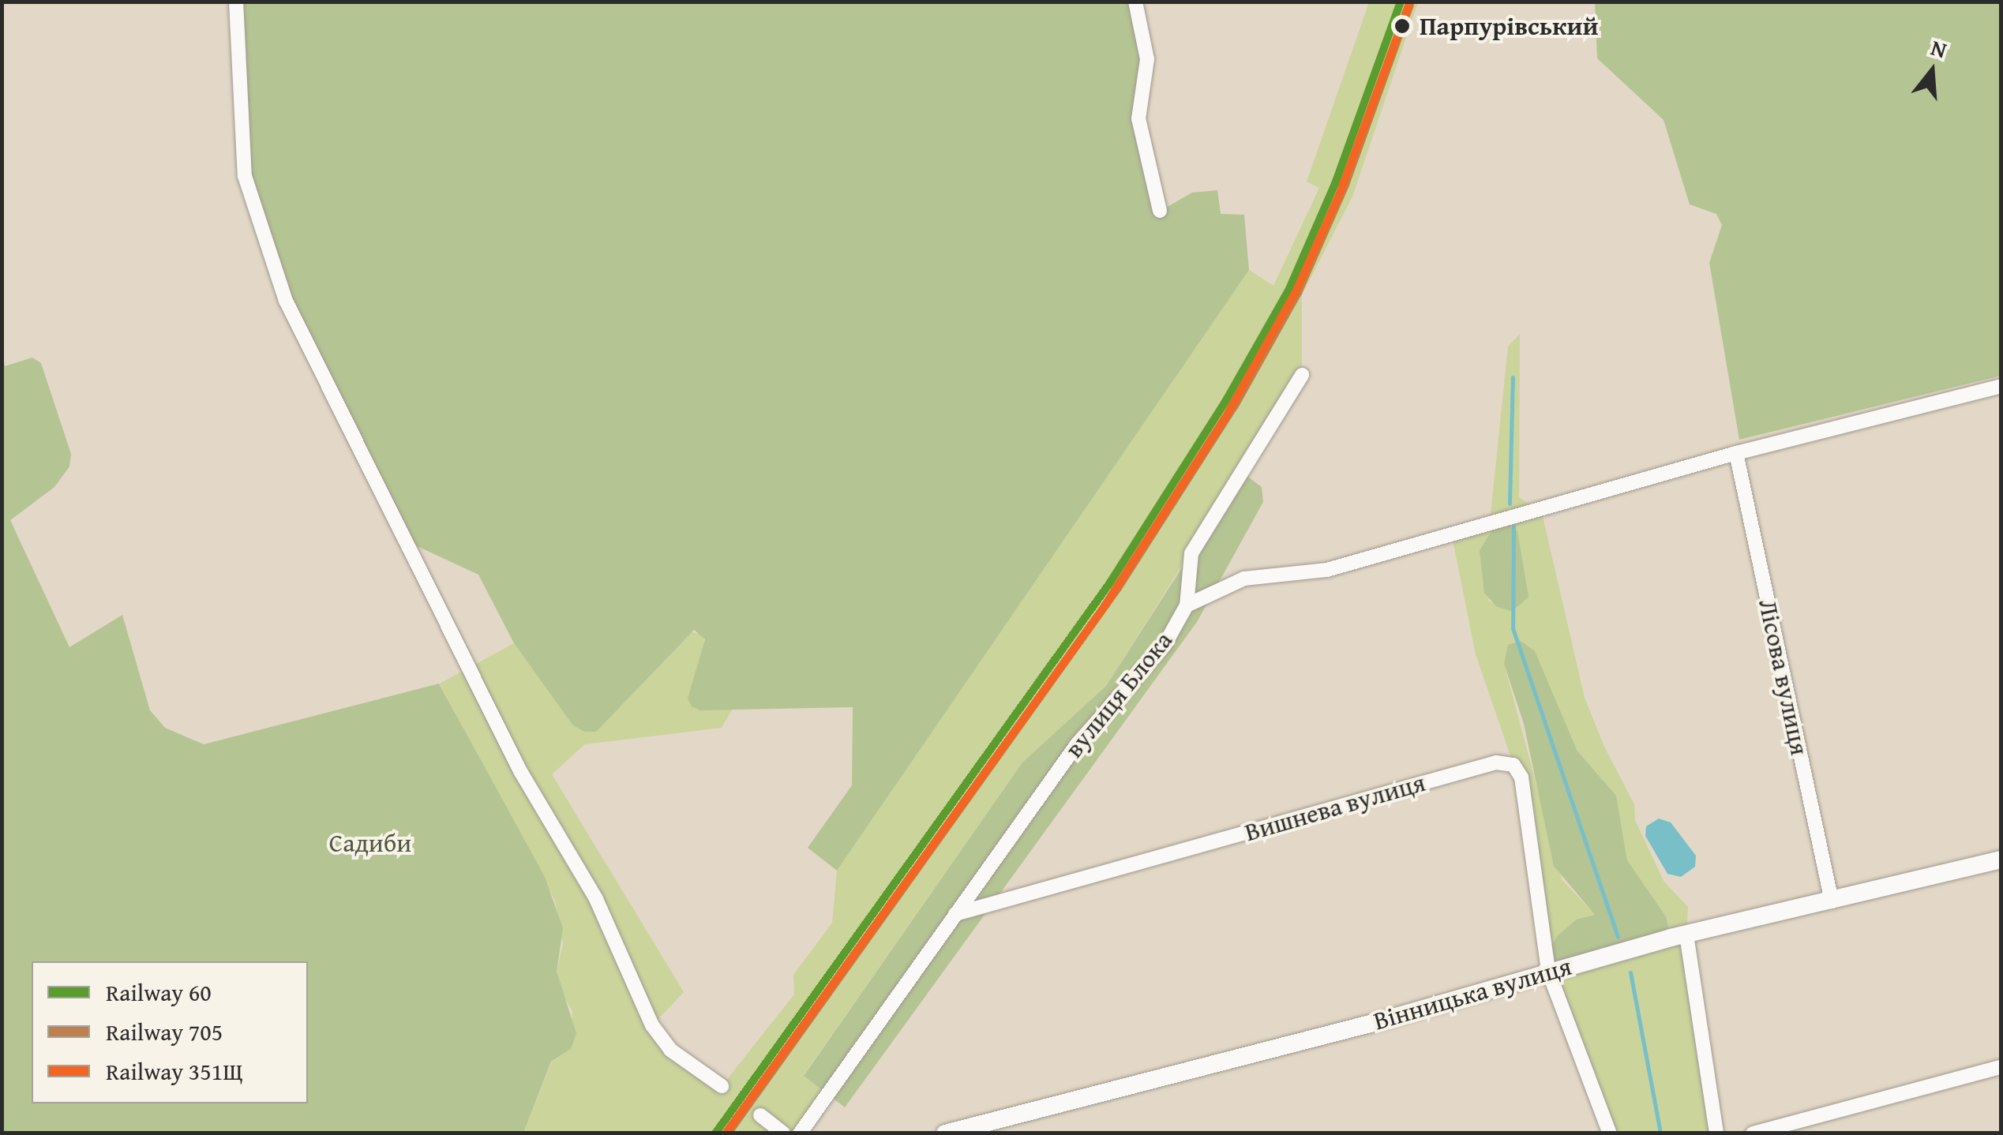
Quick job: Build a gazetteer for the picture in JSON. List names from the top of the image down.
{
  "streets": {
    "street": [
      "Лісова вулиця",
      "вулиця Блока",
      "Вишнева вулиця",
      "Вінницька вулиця"
    ]
  },
  "crossings": [
    ["Лісова вулиця", "вулиця Блока"],
    ["Лісова вулиця", "Вінницька вулиця"],
    ["вулиця Блока", "Вишнева вулиця"],
    ["Вишнева вулиця", "Вінницька вулиця"]
  ],
  "parks": ["Садиби"],
  "places": ["Парпурівський"],
  "lines": ["rail line 60", "rail line 351Щ", "rail line 705"],
  "legend": ["Railway 60", "Railway 705", "Railway 351Щ"],
  "north": "top"
}
